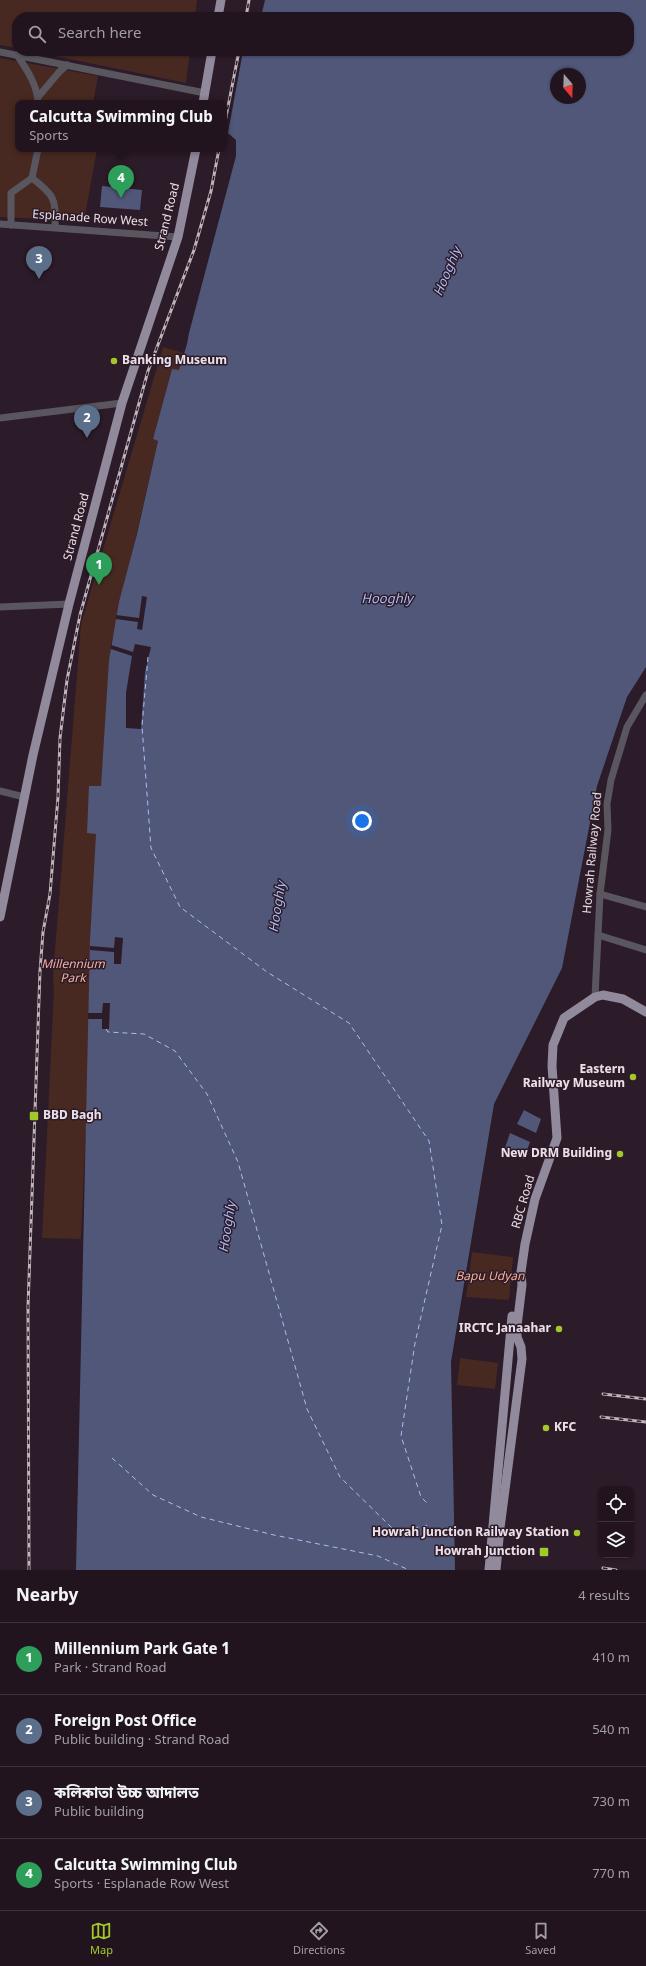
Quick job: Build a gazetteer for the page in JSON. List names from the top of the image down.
{
  "streets": {
    "main road": ["Strand Road", "RBC Road"],
    "street": ["Esplanade Row West", "Howrah Railway Road"]
  },
  "crossings": [
    ["Strand Road", "Esplanade Row West"],
    ["Howrah Railway Road", "RBC Road"]
  ],
  "water": ["Hooghly"],
  "parks": ["Millennium Park", "Bapu Udyan"],
  "places": {
    "other": [
      "Banking Museum",
      "Eastern Railway Museum",
      "New DRM Building",
      "IRCTC Janaahar",
      "KFC",
      "Howrah Junction Railway Station"
    ],
    "transit": ["BBD Bagh", "Howrah Junction"]
  },
  "north": "bottom",
  "page": {
    "search": "Search here",
    "popup": ["Calcutta Swimming Club", "Sports"],
    "pins": [
      "4",
      "3",
      "2",
      "1"
    ],
    "heading": ["Nearby", "4 results"],
    "list": [
      {
        "mark": "1",
        "name": "Millennium Park Gate 1",
        "note": "Park · Strand Road",
        "value": "410 m"
      },
      {
        "mark": "2",
        "name": "Foreign Post Office",
        "note": "Public building · Strand Road",
        "value": "540 m"
      },
      {
        "mark": "3",
        "name": "কলিকাতা উচ্চ আদালত",
        "note": "Public building",
        "value": "730 m"
      },
      {
        "mark": "4",
        "name": "Calcutta Swimming Club",
        "note": "Sports · Esplanade Row West",
        "value": "770 m"
      }
    ],
    "nav": ["Map", "Directions", "Saved"]
  }
}
